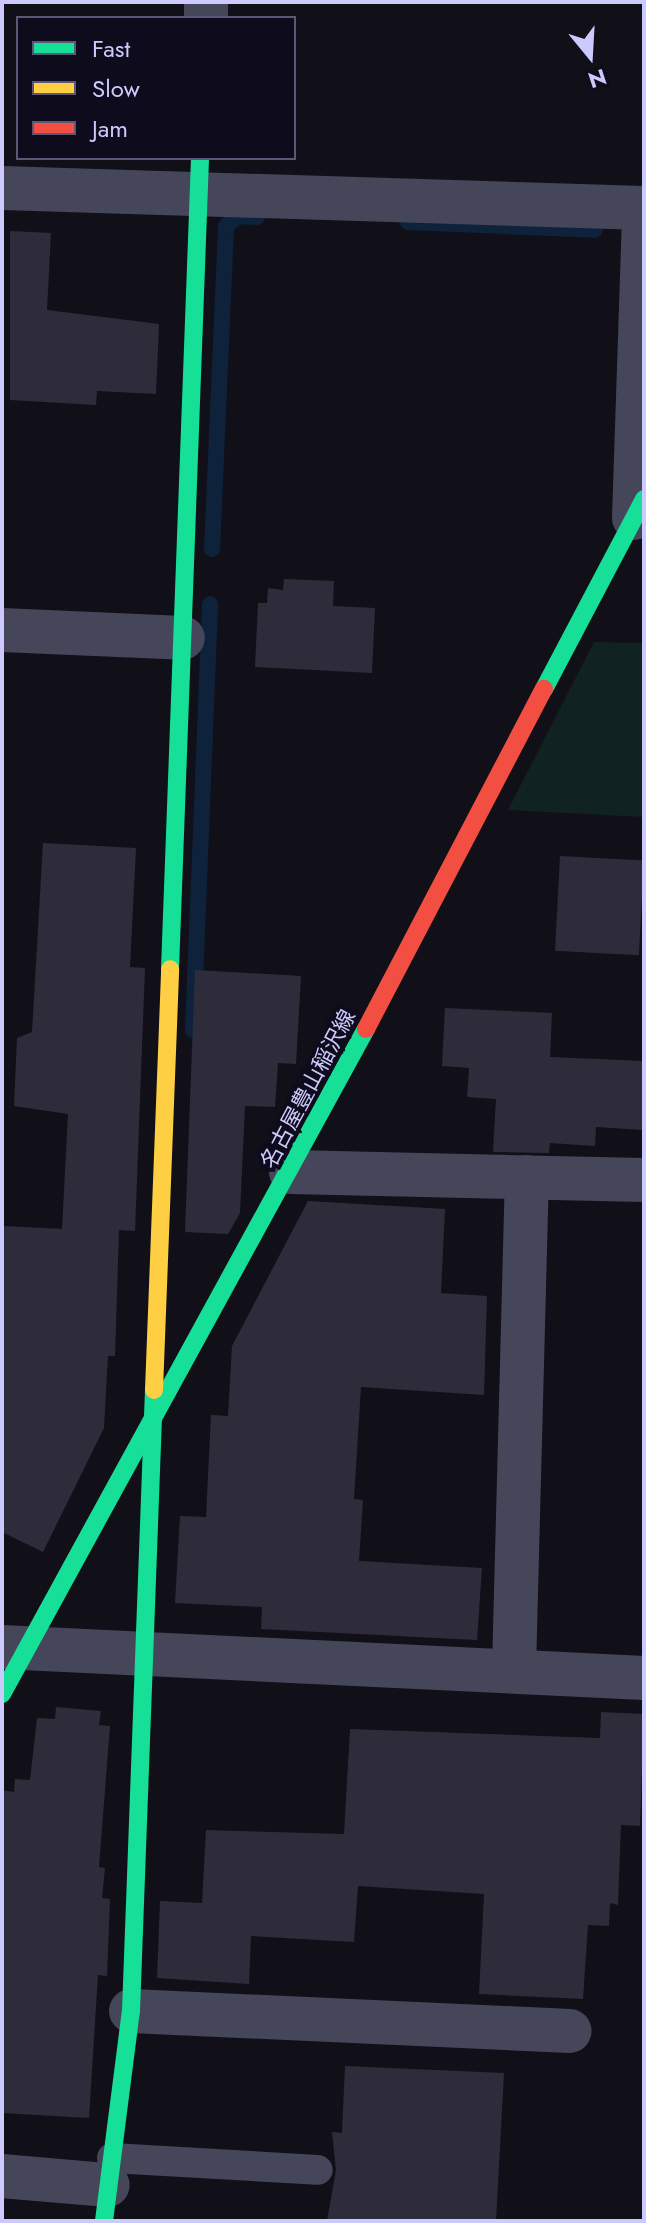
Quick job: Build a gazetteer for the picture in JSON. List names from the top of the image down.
{
  "streets": {
    "street": ["名古屋豊山稲沢線"]
  },
  "legend": ["Fast", "Slow", "Jam"],
  "north": "bottom"
}
